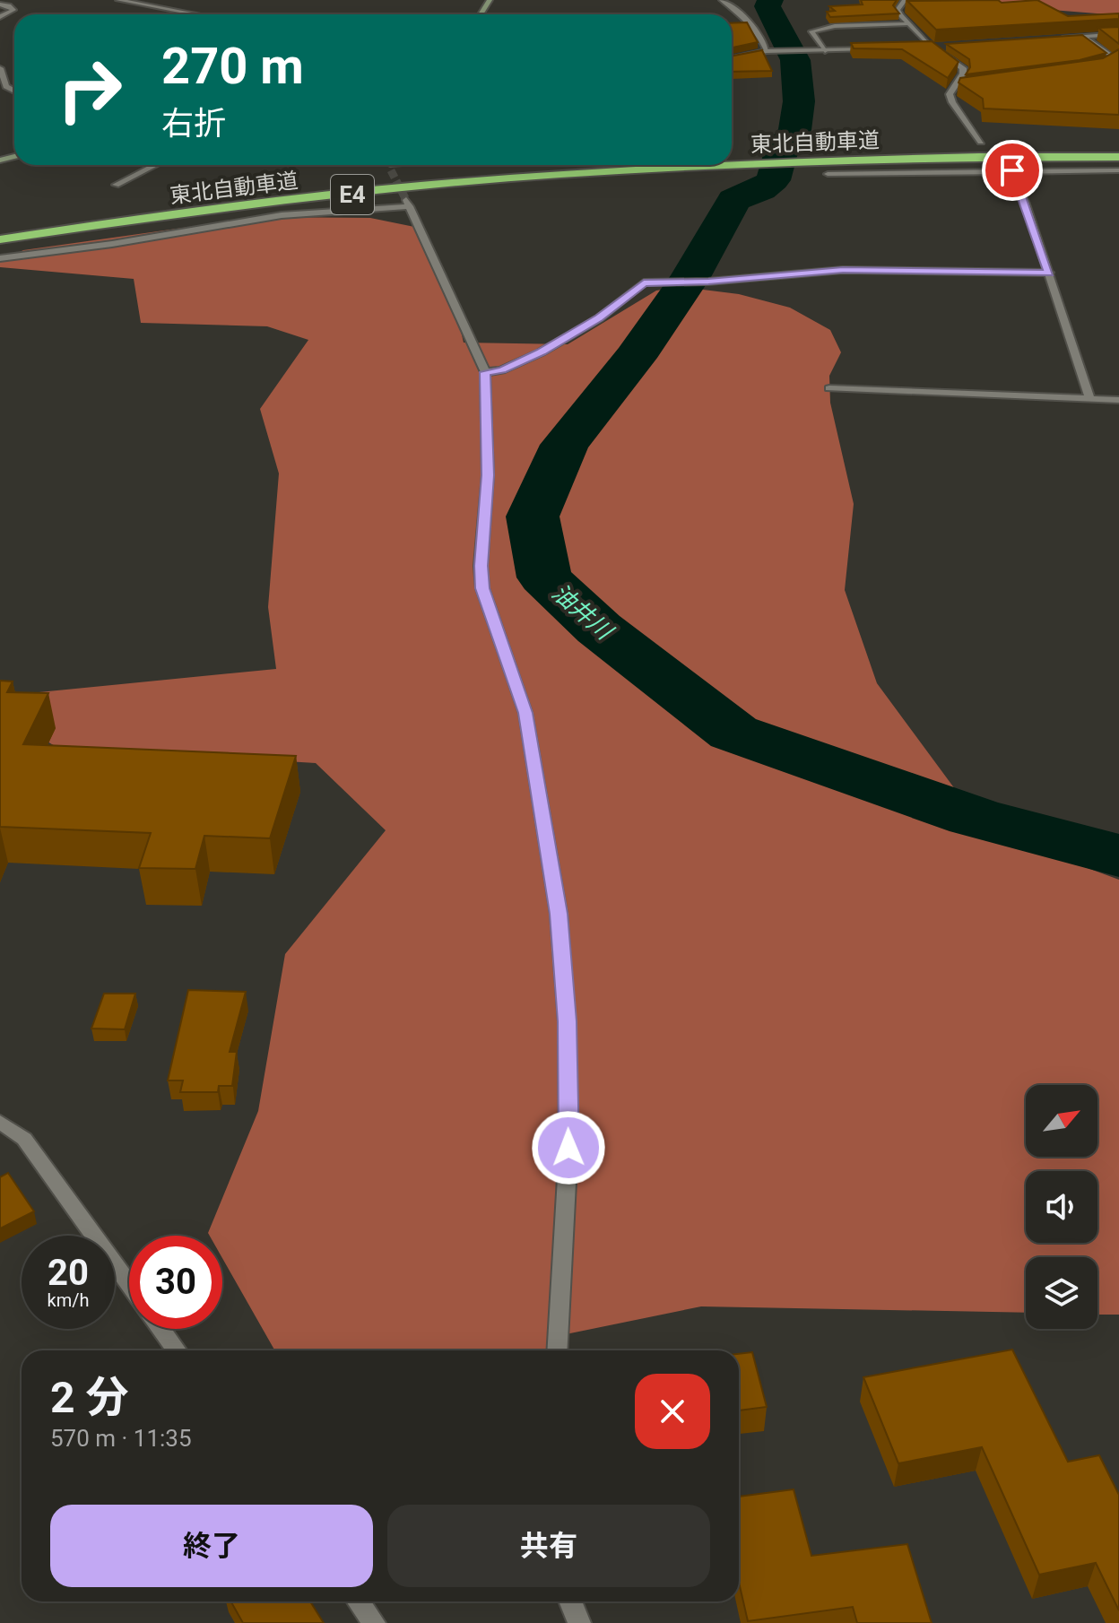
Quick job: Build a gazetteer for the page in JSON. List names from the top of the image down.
{
  "streets": {
    "highway": ["東北自動車道", "E4"]
  },
  "water": ["油井川"],
  "north": "top right",
  "page": {
    "turn": ["270 m", "右折"],
    "speed": "20 km/h",
    "limit": "30",
    "heading": ["2 分", "570 m · 11:35"],
    "buttons": ["終了", "共有"]
  }
}
